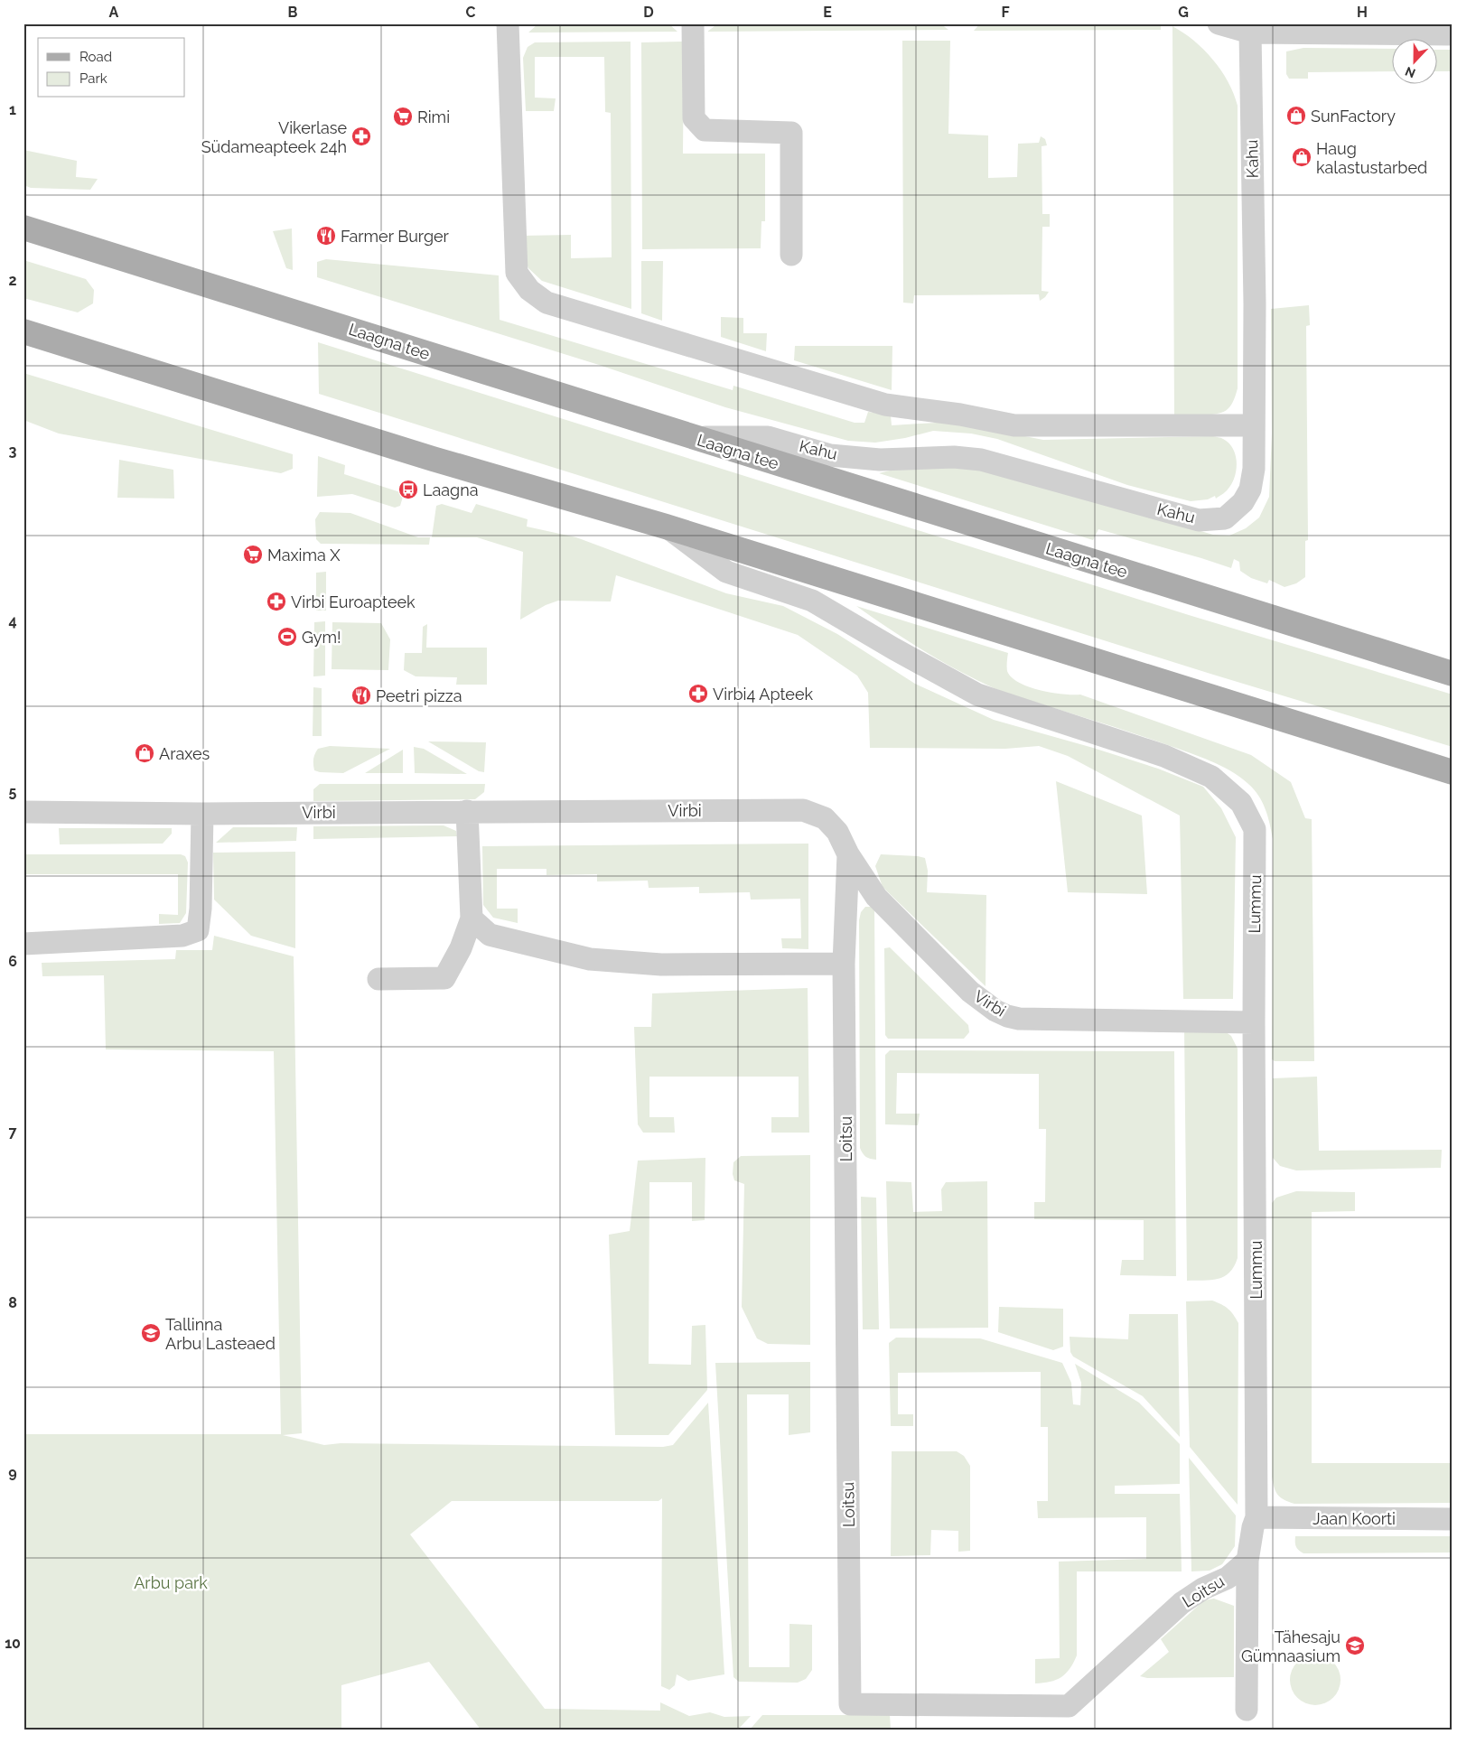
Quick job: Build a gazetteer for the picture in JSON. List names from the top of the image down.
{
  "streets": {
    "main road": ["Laagna tee"],
    "street": [
      "Kahu",
      "Virbi",
      "Lummu",
      "Loitsu",
      "Jaan Koorti"
    ]
  },
  "crossings": [
    ["Kahu", "Laagna tee"],
    ["Virbi", "Lummu"],
    ["Virbi", "Loitsu"],
    ["Lummu", "Loitsu"],
    ["Lummu", "Jaan Koorti"]
  ],
  "parks": ["Arbu park"],
  "places": {
    "shop": ["SunFactory", "Haug kalastustarbed", "Araxes"],
    "supermarket": ["Rimi", "Maxima X"],
    "pharmacy": ["Vikerlase Südameapteek 24h", "Virbi Euroapteek", "Virbi4 Apteek"],
    "restaurant": ["Farmer Burger", "Peetri pizza"],
    "bus stop": ["Laagna"],
    "sports": ["Gym!"],
    "school or university": ["Tallinna Arbu Lasteaed", "Tähesaju Gümnaasium"]
  },
  "legend": ["Road", "Park"],
  "north": "bottom",
  "grid": {
    "columns": [
      "A",
      "B",
      "C",
      "D",
      "E",
      "F",
      "G",
      "H"
    ],
    "rows": [
      "1",
      "2",
      "3",
      "4",
      "5",
      "6",
      "7",
      "8",
      "9",
      "10"
    ]
  }
}
